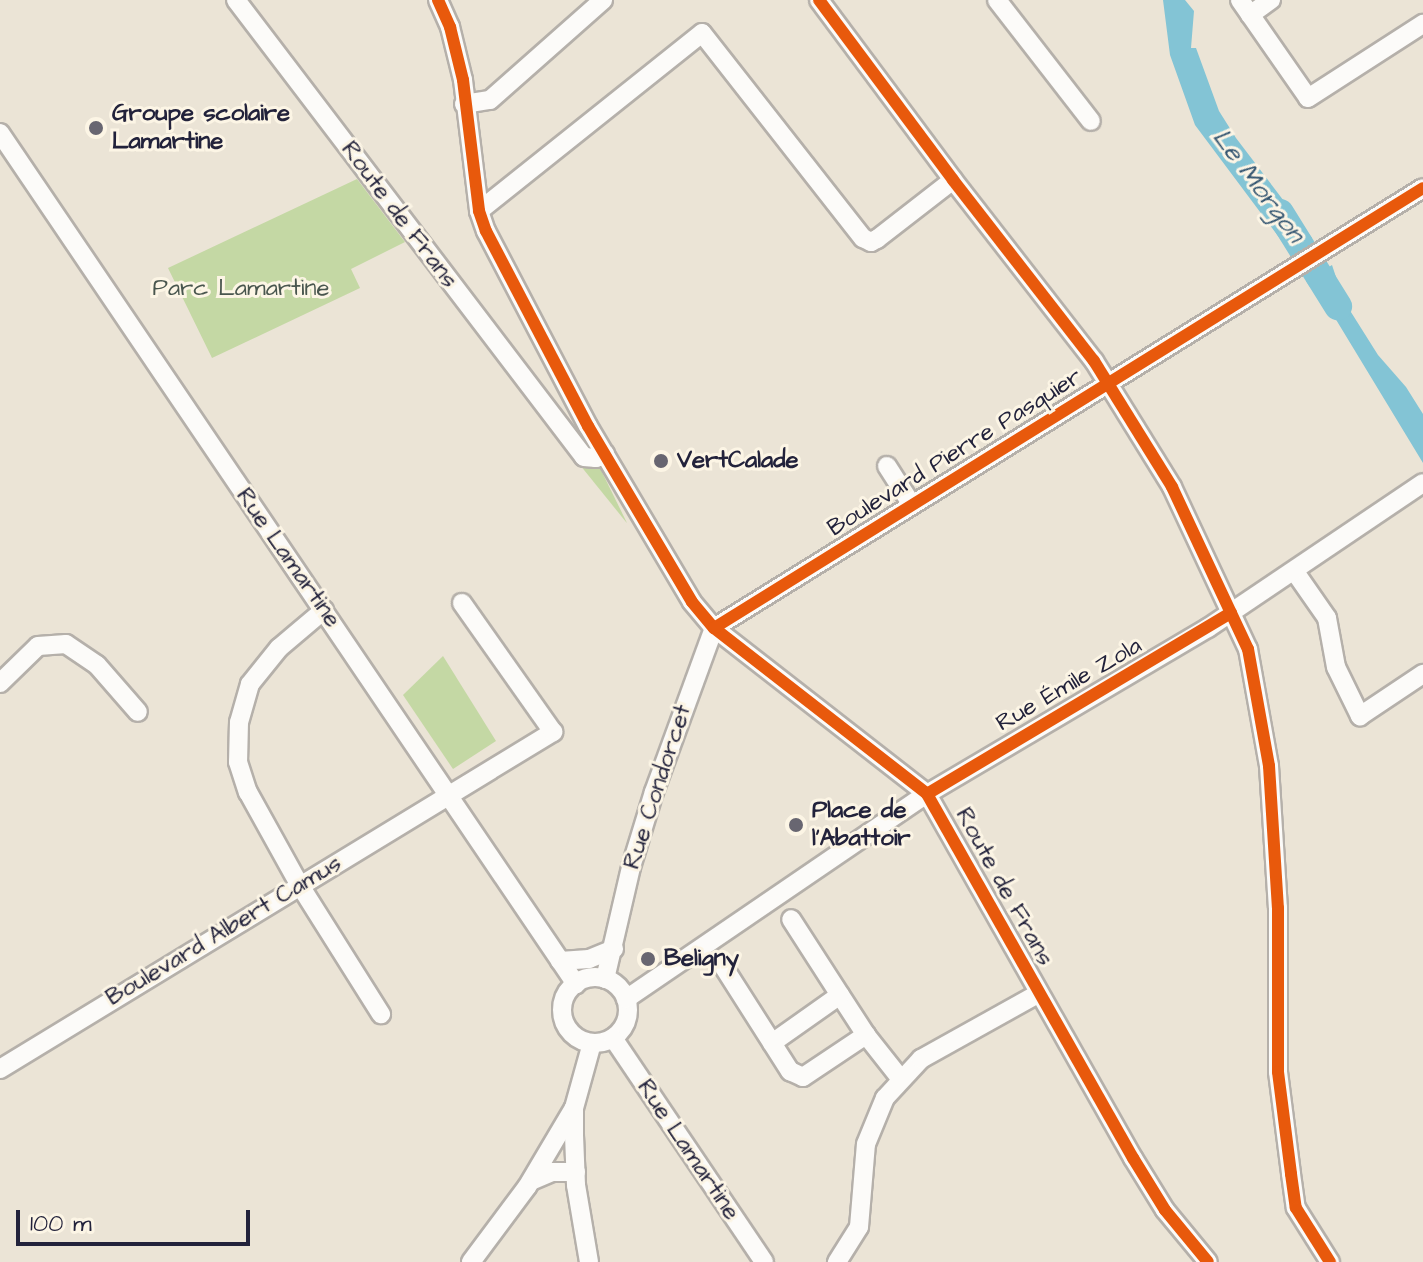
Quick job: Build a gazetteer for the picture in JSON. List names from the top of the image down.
{
  "streets": {
    "street": [
      "Route de Frans",
      "Boulevard Pierre Pasquier",
      "Rue Lamartine",
      "Rue Émile Zola",
      "Rue Condorcet",
      "Boulevard Albert Camus"
    ]
  },
  "crossings": [
    ["Route de Frans", "Boulevard Pierre Pasquier"],
    ["Route de Frans", "Rue Émile Zola"],
    ["Route de Frans", "Rue Condorcet"],
    ["Boulevard Pierre Pasquier", "Rue Condorcet"],
    ["Rue Lamartine", "Rue Émile Zola"],
    ["Rue Lamartine", "Rue Condorcet"],
    ["Rue Lamartine", "Boulevard Albert Camus"],
    ["Rue Émile Zola", "Rue Condorcet"]
  ],
  "water": ["Le Morgon"],
  "parks": ["Parc Lamartine"],
  "places": [
    "Groupe scolaire Lamartine",
    "VertCalade",
    "Place de l’Abattoir",
    "Beligny"
  ],
  "scale_bar": "100 m"
}
